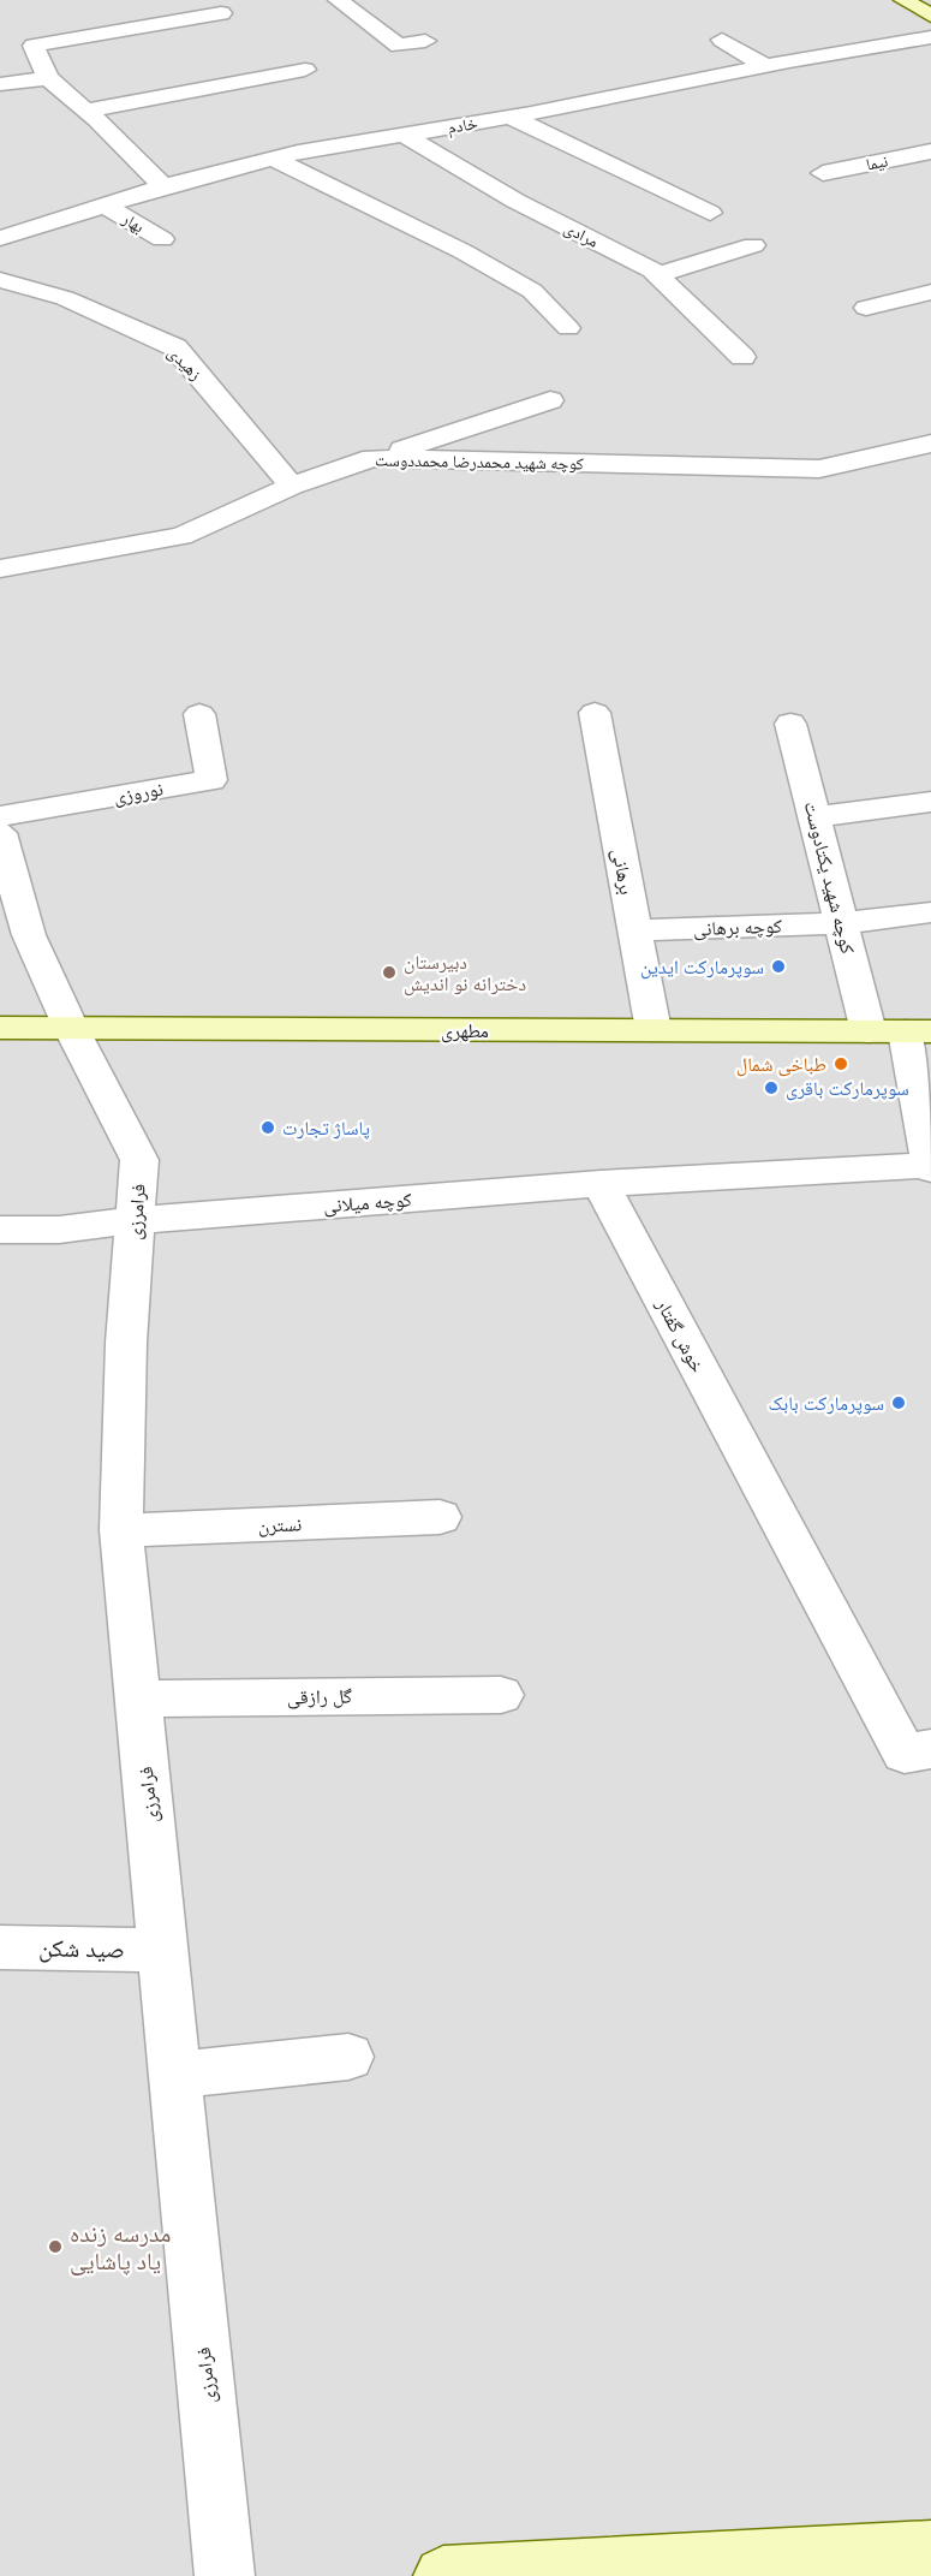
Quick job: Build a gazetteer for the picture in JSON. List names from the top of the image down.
{
  "streets": {
    "main road": ["مطهری"],
    "street": [
      "خادم",
      "نیما",
      "بهار",
      "مرادی",
      "زهیدی",
      "کوچه شهید محمدرضا محمددوست",
      "نوروزی",
      "برهانی",
      "کوچه شهید یکتادوست",
      "کوچه برهانی",
      "کوچه میلانی",
      "فرامرزی",
      "خوش گفتار",
      "نسترن",
      "گل رازقی",
      "صید شکن"
    ]
  },
  "crossings": [
    ["خادم", "بهار"],
    ["خادم", "مرادی"],
    ["زهیدی", "کوچه شهید محمدرضا محمددوست"],
    ["برهانی", "کوچه برهانی"],
    ["برهانی", "مطهری"],
    ["کوچه شهید یکتادوست", "کوچه برهانی"],
    ["کوچه شهید یکتادوست", "مطهری"],
    ["مطهری", "فرامرزی"],
    ["کوچه میلانی", "فرامرزی"],
    ["کوچه میلانی", "خوش گفتار"],
    ["فرامرزی", "نسترن"],
    ["فرامرزی", "گل رازقی"],
    ["فرامرزی", "صید شکن"]
  ],
  "places": [
    "سوپرمارکت ایدین",
    "دبیرستان دخترانه نو اندیش",
    "طباخی شمال",
    "سوپرمارکت باقری",
    "پاساژ تجارت",
    "سوپرمارکت بابک",
    "مدرسه زنده یاد پاشایی"
  ]
}
